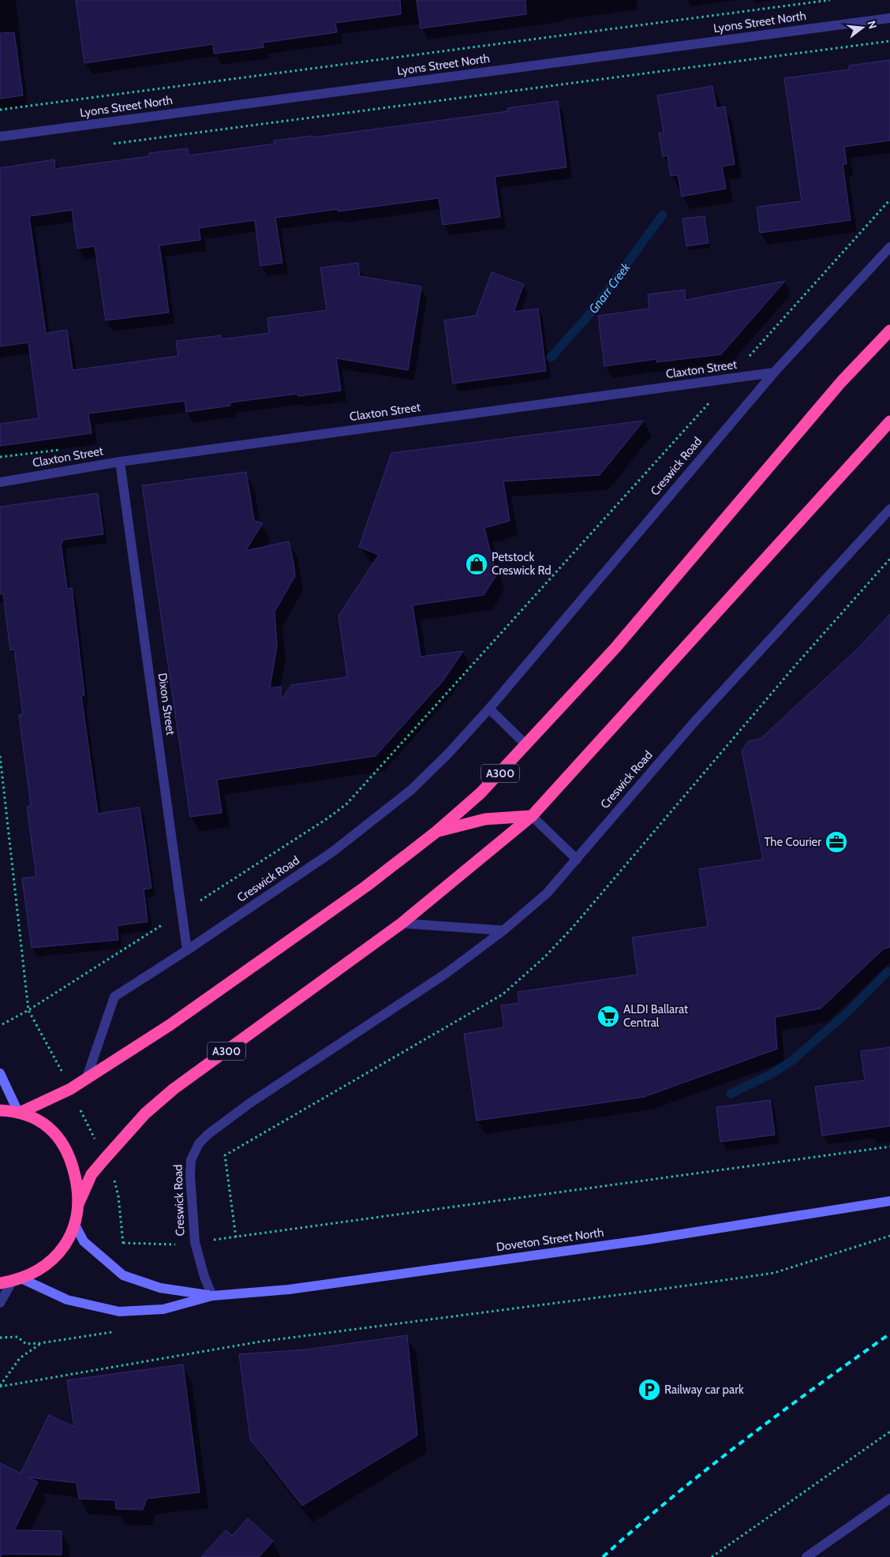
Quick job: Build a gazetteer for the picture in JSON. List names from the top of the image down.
{
  "streets": {
    "highway": ["A300"],
    "main road": ["Doveton Street North"],
    "street": [
      "Lyons Street North",
      "Claxton Street",
      "Creswick Road",
      "Dixon Street"
    ]
  },
  "crossings": [
    ["Claxton Street", "Creswick Road"],
    ["Claxton Street", "Dixon Street"],
    ["Creswick Road", "Dixon Street"],
    ["Creswick Road", "A300"],
    ["Creswick Road", "Doveton Street North"],
    ["A300", "Doveton Street North"]
  ],
  "water": ["Gnarr Creek"],
  "places": {
    "shop": ["Petstock Creswick Rd"],
    "office": ["The Courier"],
    "supermarket": ["ALDI Ballarat Central"],
    "parking": ["Railway car park"]
  },
  "north": "right"
}
